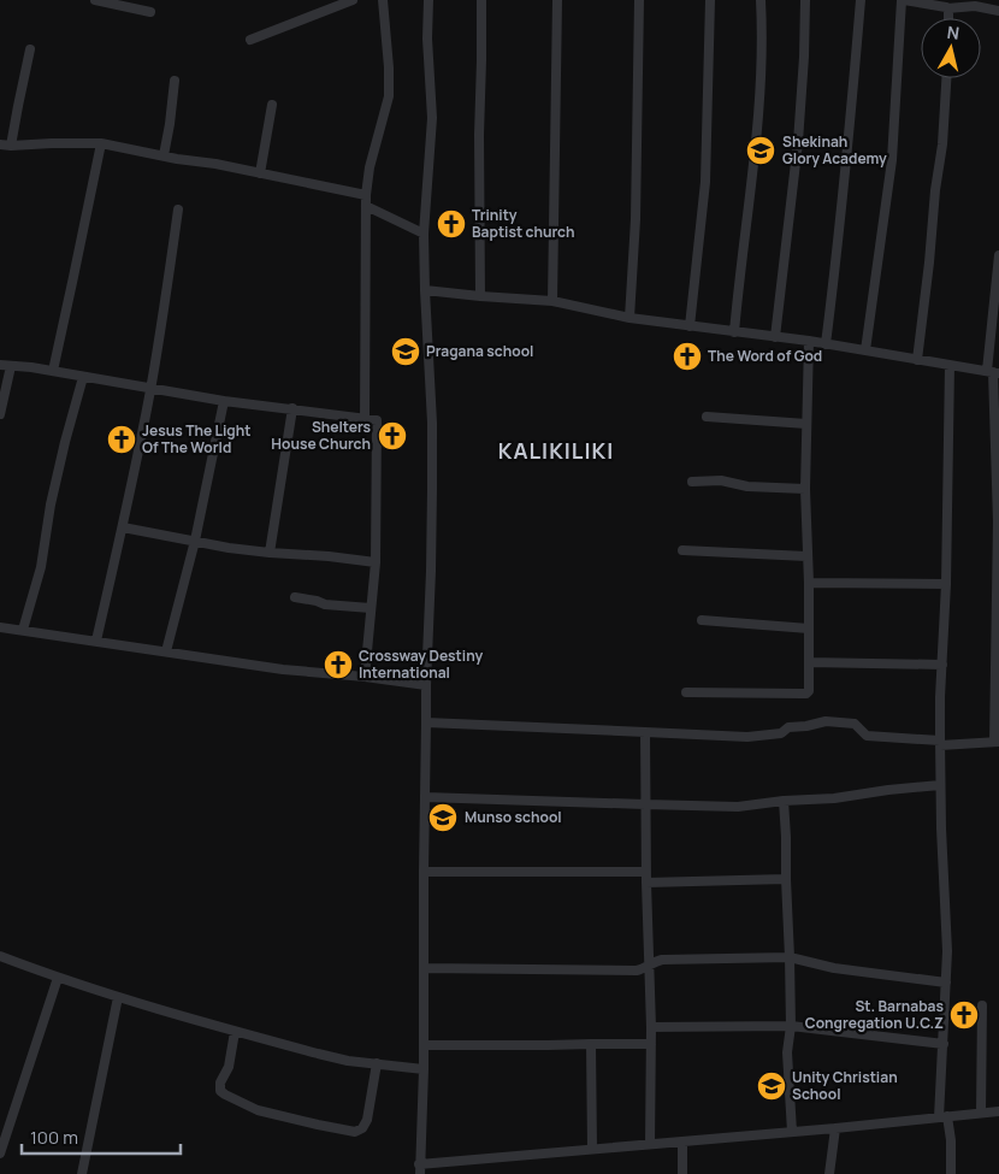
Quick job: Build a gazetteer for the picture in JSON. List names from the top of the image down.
{
  "districts": ["KALIKILIKI"],
  "places": {
    "school or university": [
      "Shekinah Glory Academy",
      "Pragana school",
      "Munso school",
      "Unity Christian School"
    ],
    "church": [
      "Trinity Baptist church",
      "The Word of God",
      "Shelters House Church",
      "Jesus The Light Of The World",
      "Crossway Destiny International",
      "St. Barnabas Congregation U.C.Z"
    ]
  },
  "scale_bar": "100 m",
  "north": "top"
}
